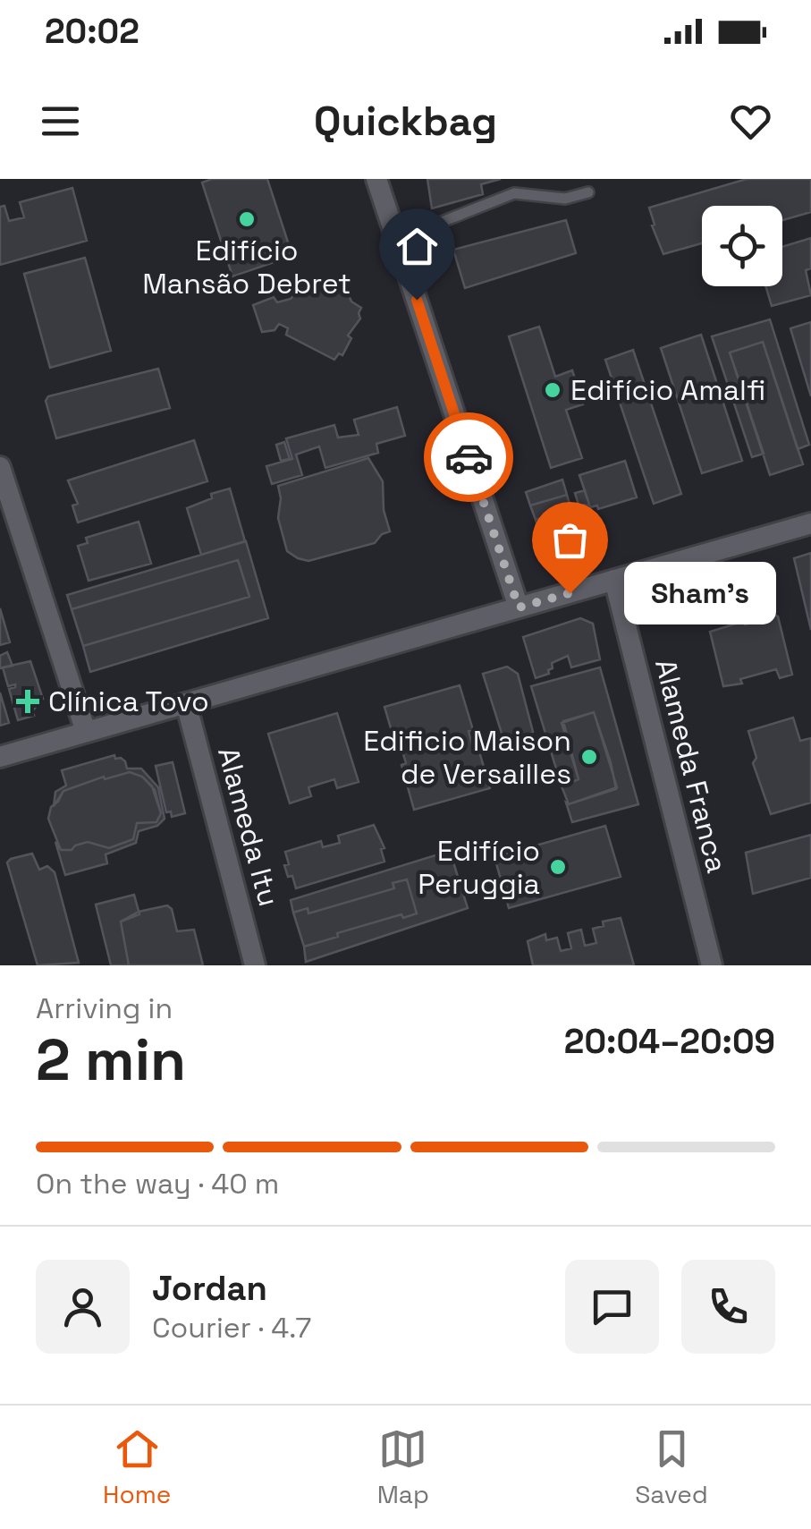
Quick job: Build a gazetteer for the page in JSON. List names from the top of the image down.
{
  "streets": {
    "street": ["Alameda Franca", "Alameda Itu"]
  },
  "places": {
    "other": [
      "Edifício Mansão Debret",
      "Edifício Amalfi",
      "Sham's",
      "Edificio Maison de Versailles",
      "Edifício Peruggia"
    ],
    "health": ["Clínica Tovo"]
  },
  "page": {
    "status": "20:02",
    "header": "Quickbag",
    "bubble": "Sham's",
    "heading": ["2 min", "Arriving in", "20:04–20:09"],
    "panel": ["Jordan", "Courier · 4.7"],
    "bar": "On the way · 40 m",
    "tabs": ["Home", "Map", "Saved"]
  }
}
